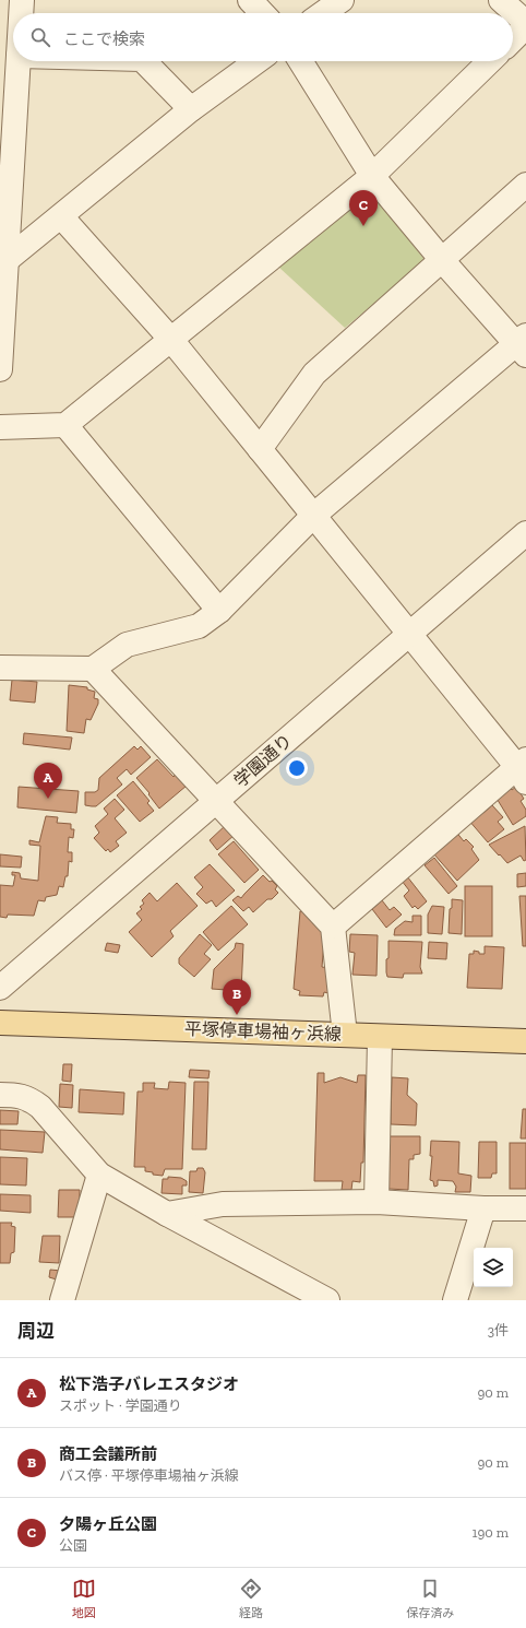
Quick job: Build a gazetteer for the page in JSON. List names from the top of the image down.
{
  "streets": {
    "main road": ["平塚停車場袖ヶ浜線"],
    "street": ["学園通り"]
  },
  "page": {
    "search": "ここで検索",
    "pins": ["C", "A", "B"],
    "heading": ["周辺", "3件"],
    "list": [
      {
        "mark": "A",
        "name": "松下浩子バレエスタジオ",
        "note": "スポット · 学園通り",
        "value": "90 m"
      },
      {
        "mark": "B",
        "name": "商工会議所前",
        "note": "バス停 · 平塚停車場袖ヶ浜線",
        "value": "90 m"
      },
      {
        "mark": "C",
        "name": "夕陽ヶ丘公園",
        "note": "公園",
        "value": "190 m"
      }
    ],
    "nav": ["地図", "経路", "保存済み"]
  }
}
